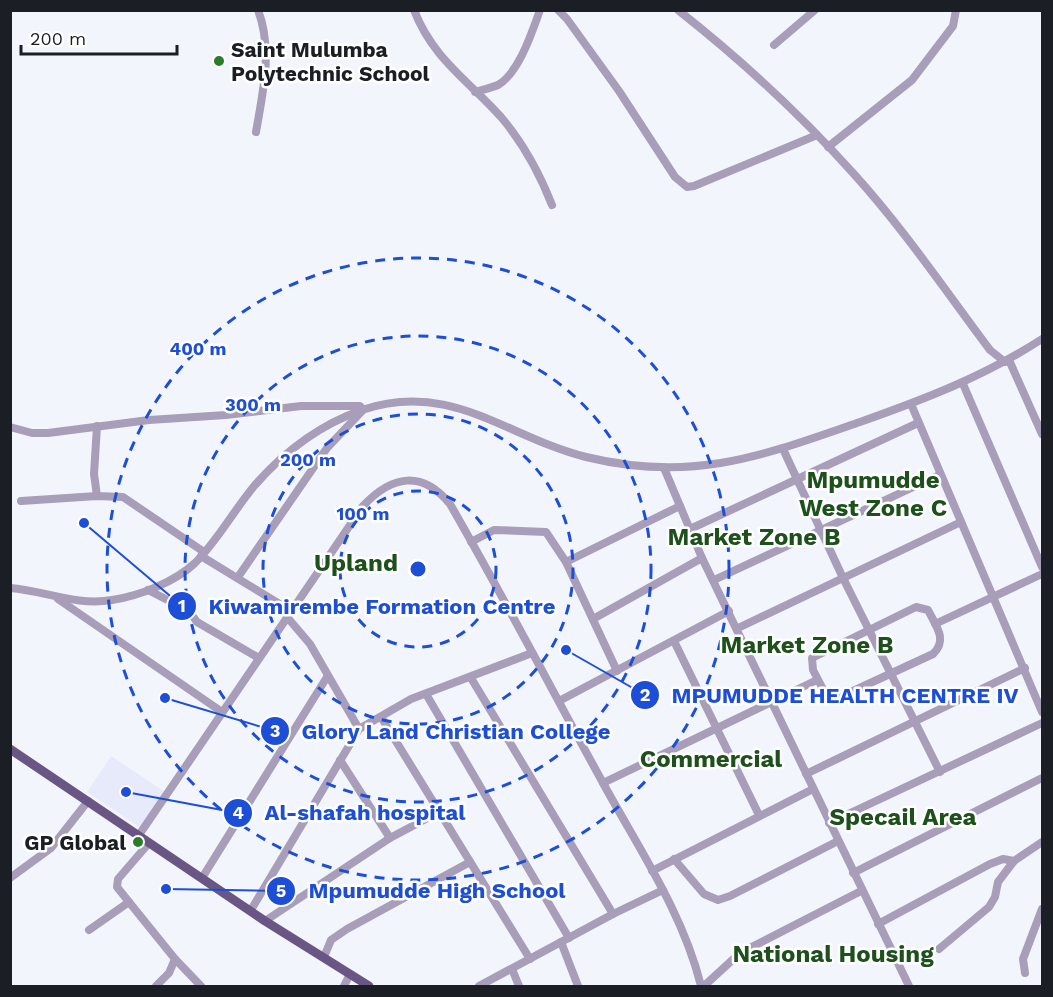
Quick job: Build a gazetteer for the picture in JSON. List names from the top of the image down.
{
  "districts": [
    "Mpumudde West Zone C",
    "Market Zone B",
    "Upland",
    "Market Zone B",
    "Commercial",
    "Specail Area",
    "National Housing"
  ],
  "places": [
    "Saint Mulumba Polytechnic School",
    "Kiwamirembe Formation Centre",
    "MPUMUDDE HEALTH CENTRE IV",
    "Glory Land Christian College",
    "Al-shafah hospital",
    "GP Global",
    "Mpumudde High School"
  ],
  "scale_bar": "200 m",
  "rings": [
    "400 m",
    "300 m",
    "200 m",
    "100 m"
  ]
}
